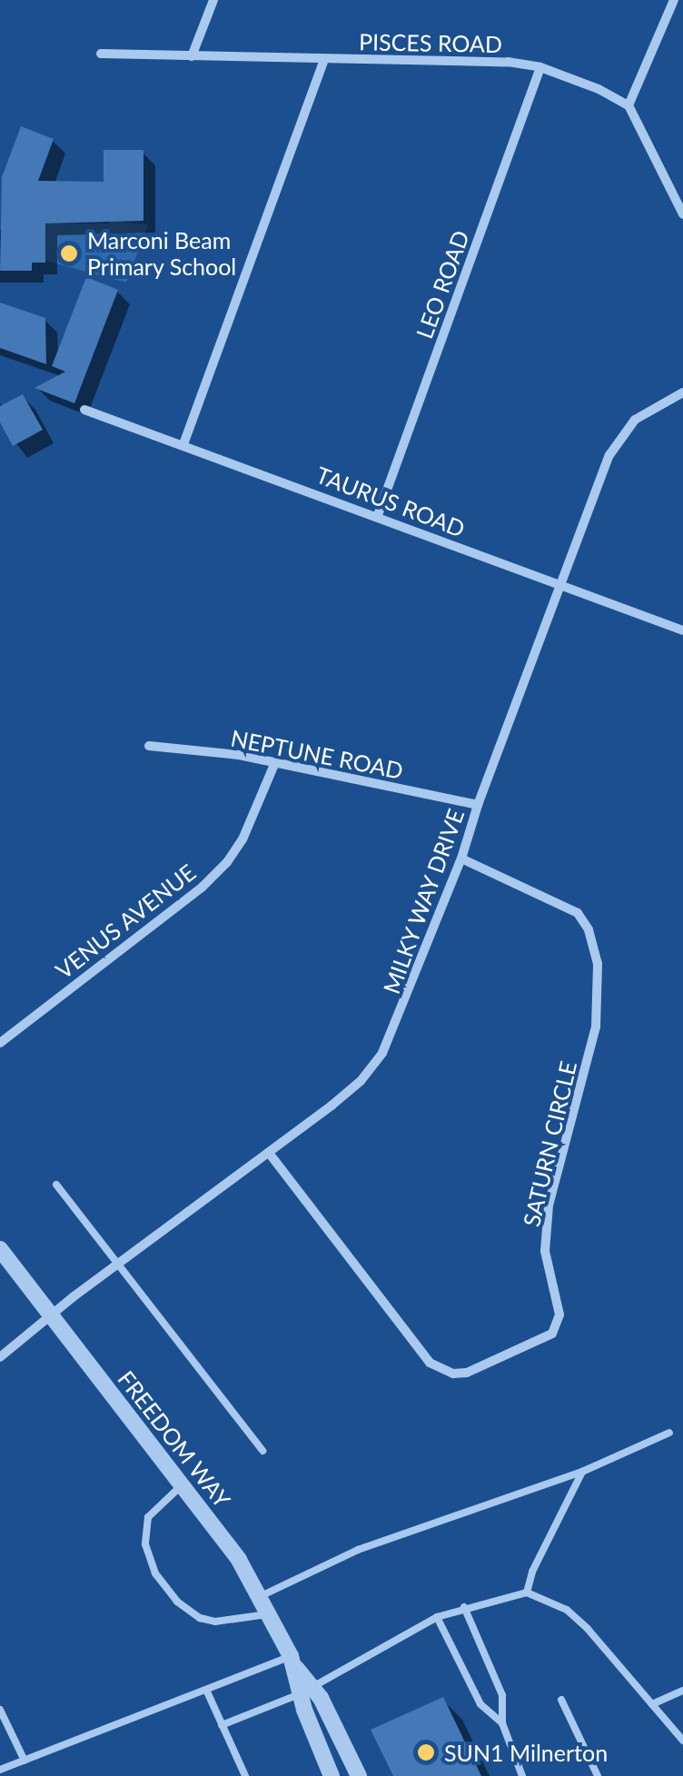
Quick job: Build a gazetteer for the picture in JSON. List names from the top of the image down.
{
  "streets": {
    "street": [
      "PISCES ROAD",
      "LEO ROAD",
      "TAURUS ROAD",
      "NEPTUNE ROAD",
      "MILKY WAY DRIVE",
      "VENUS AVENUE",
      "SATURN CIRCLE",
      "FREEDOM WAY"
    ]
  },
  "crossings": [
    ["PISCES ROAD", "LEO ROAD"],
    ["LEO ROAD", "TAURUS ROAD"],
    ["TAURUS ROAD", "MILKY WAY DRIVE"],
    ["NEPTUNE ROAD", "MILKY WAY DRIVE"],
    ["NEPTUNE ROAD", "VENUS AVENUE"],
    ["MILKY WAY DRIVE", "SATURN CIRCLE"],
    ["MILKY WAY DRIVE", "FREEDOM WAY"]
  ],
  "places": ["Marconi Beam Primary School", "SUN1 Milnerton"]
}
